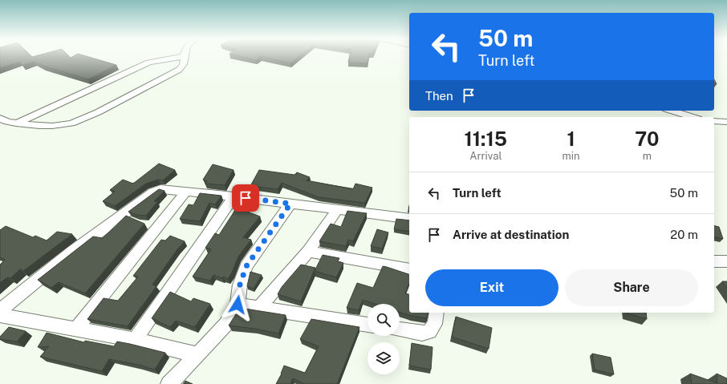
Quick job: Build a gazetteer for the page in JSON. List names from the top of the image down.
{
  "page": {
    "turn": ["50 m", "Turn left"],
    "then": "Then",
    "eta": [
      "11:15",
      "Arrival",
      "1",
      "min",
      "70",
      "m"
    ],
    "list": [
      {
        "name": "Turn left",
        "value": "50 m"
      },
      {
        "name": "Arrive at destination",
        "value": "20 m"
      }
    ],
    "buttons": ["Exit", "Share"]
  }
}
